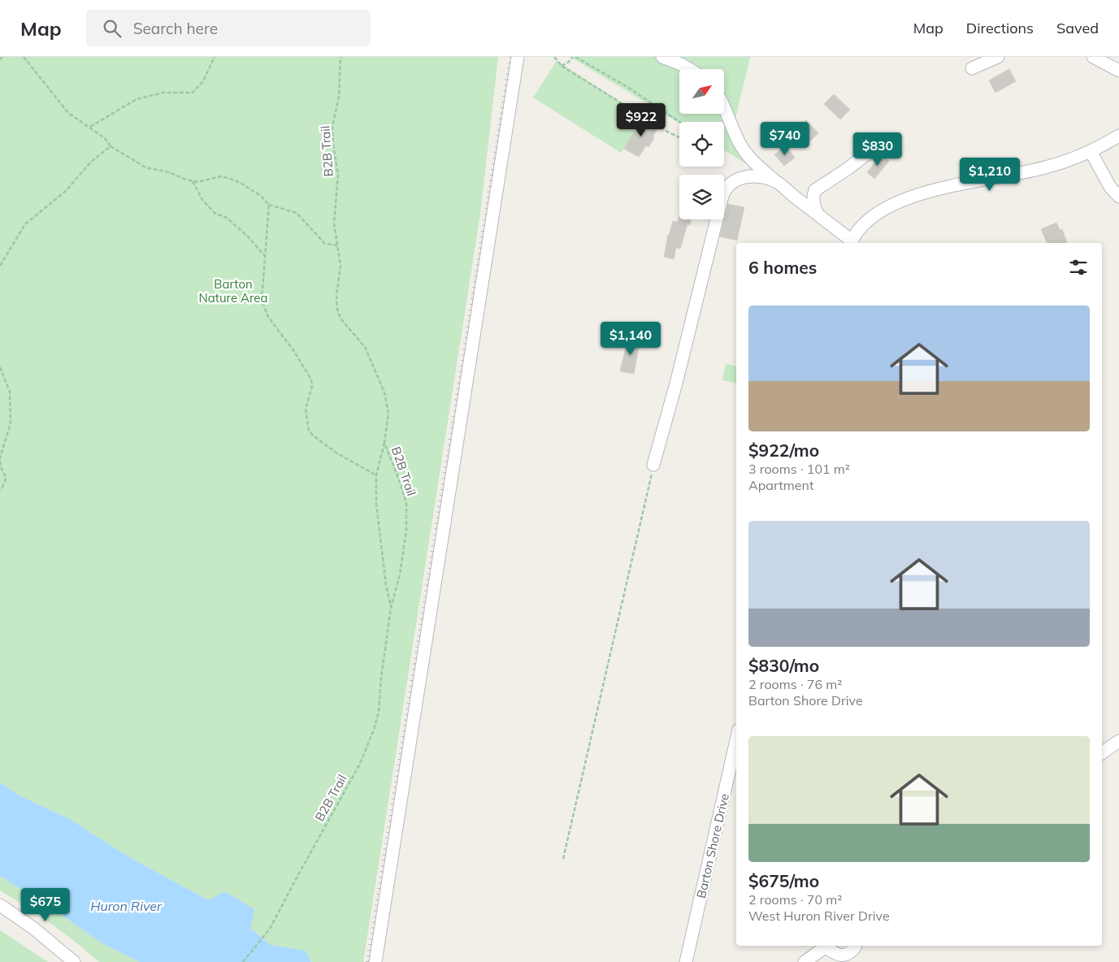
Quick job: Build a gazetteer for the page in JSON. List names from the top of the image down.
{
  "streets": {
    "street": ["Barton Shore Drive"],
    "path": ["B2B Trail"]
  },
  "water": ["Huron River"],
  "parks": ["Barton Nature Area"],
  "north": "top right",
  "page": {
    "header": "Map",
    "search": "Search here",
    "nav": ["Map", "Directions", "Saved"],
    "price": [
      "$922",
      "$740",
      "$830",
      "$1,210",
      "$1,140",
      "$675"
    ],
    "heading": "6 homes",
    "list": [
      {
        "name": "$922/mo",
        "note": "3 rooms · 101 m² · Apartment"
      },
      {
        "name": "$830/mo",
        "note": "2 rooms · 76 m² · Barton Shore Drive"
      },
      {
        "name": "$675/mo",
        "note": "2 rooms · 70 m² · West Huron River Drive"
      }
    ]
  }
}
